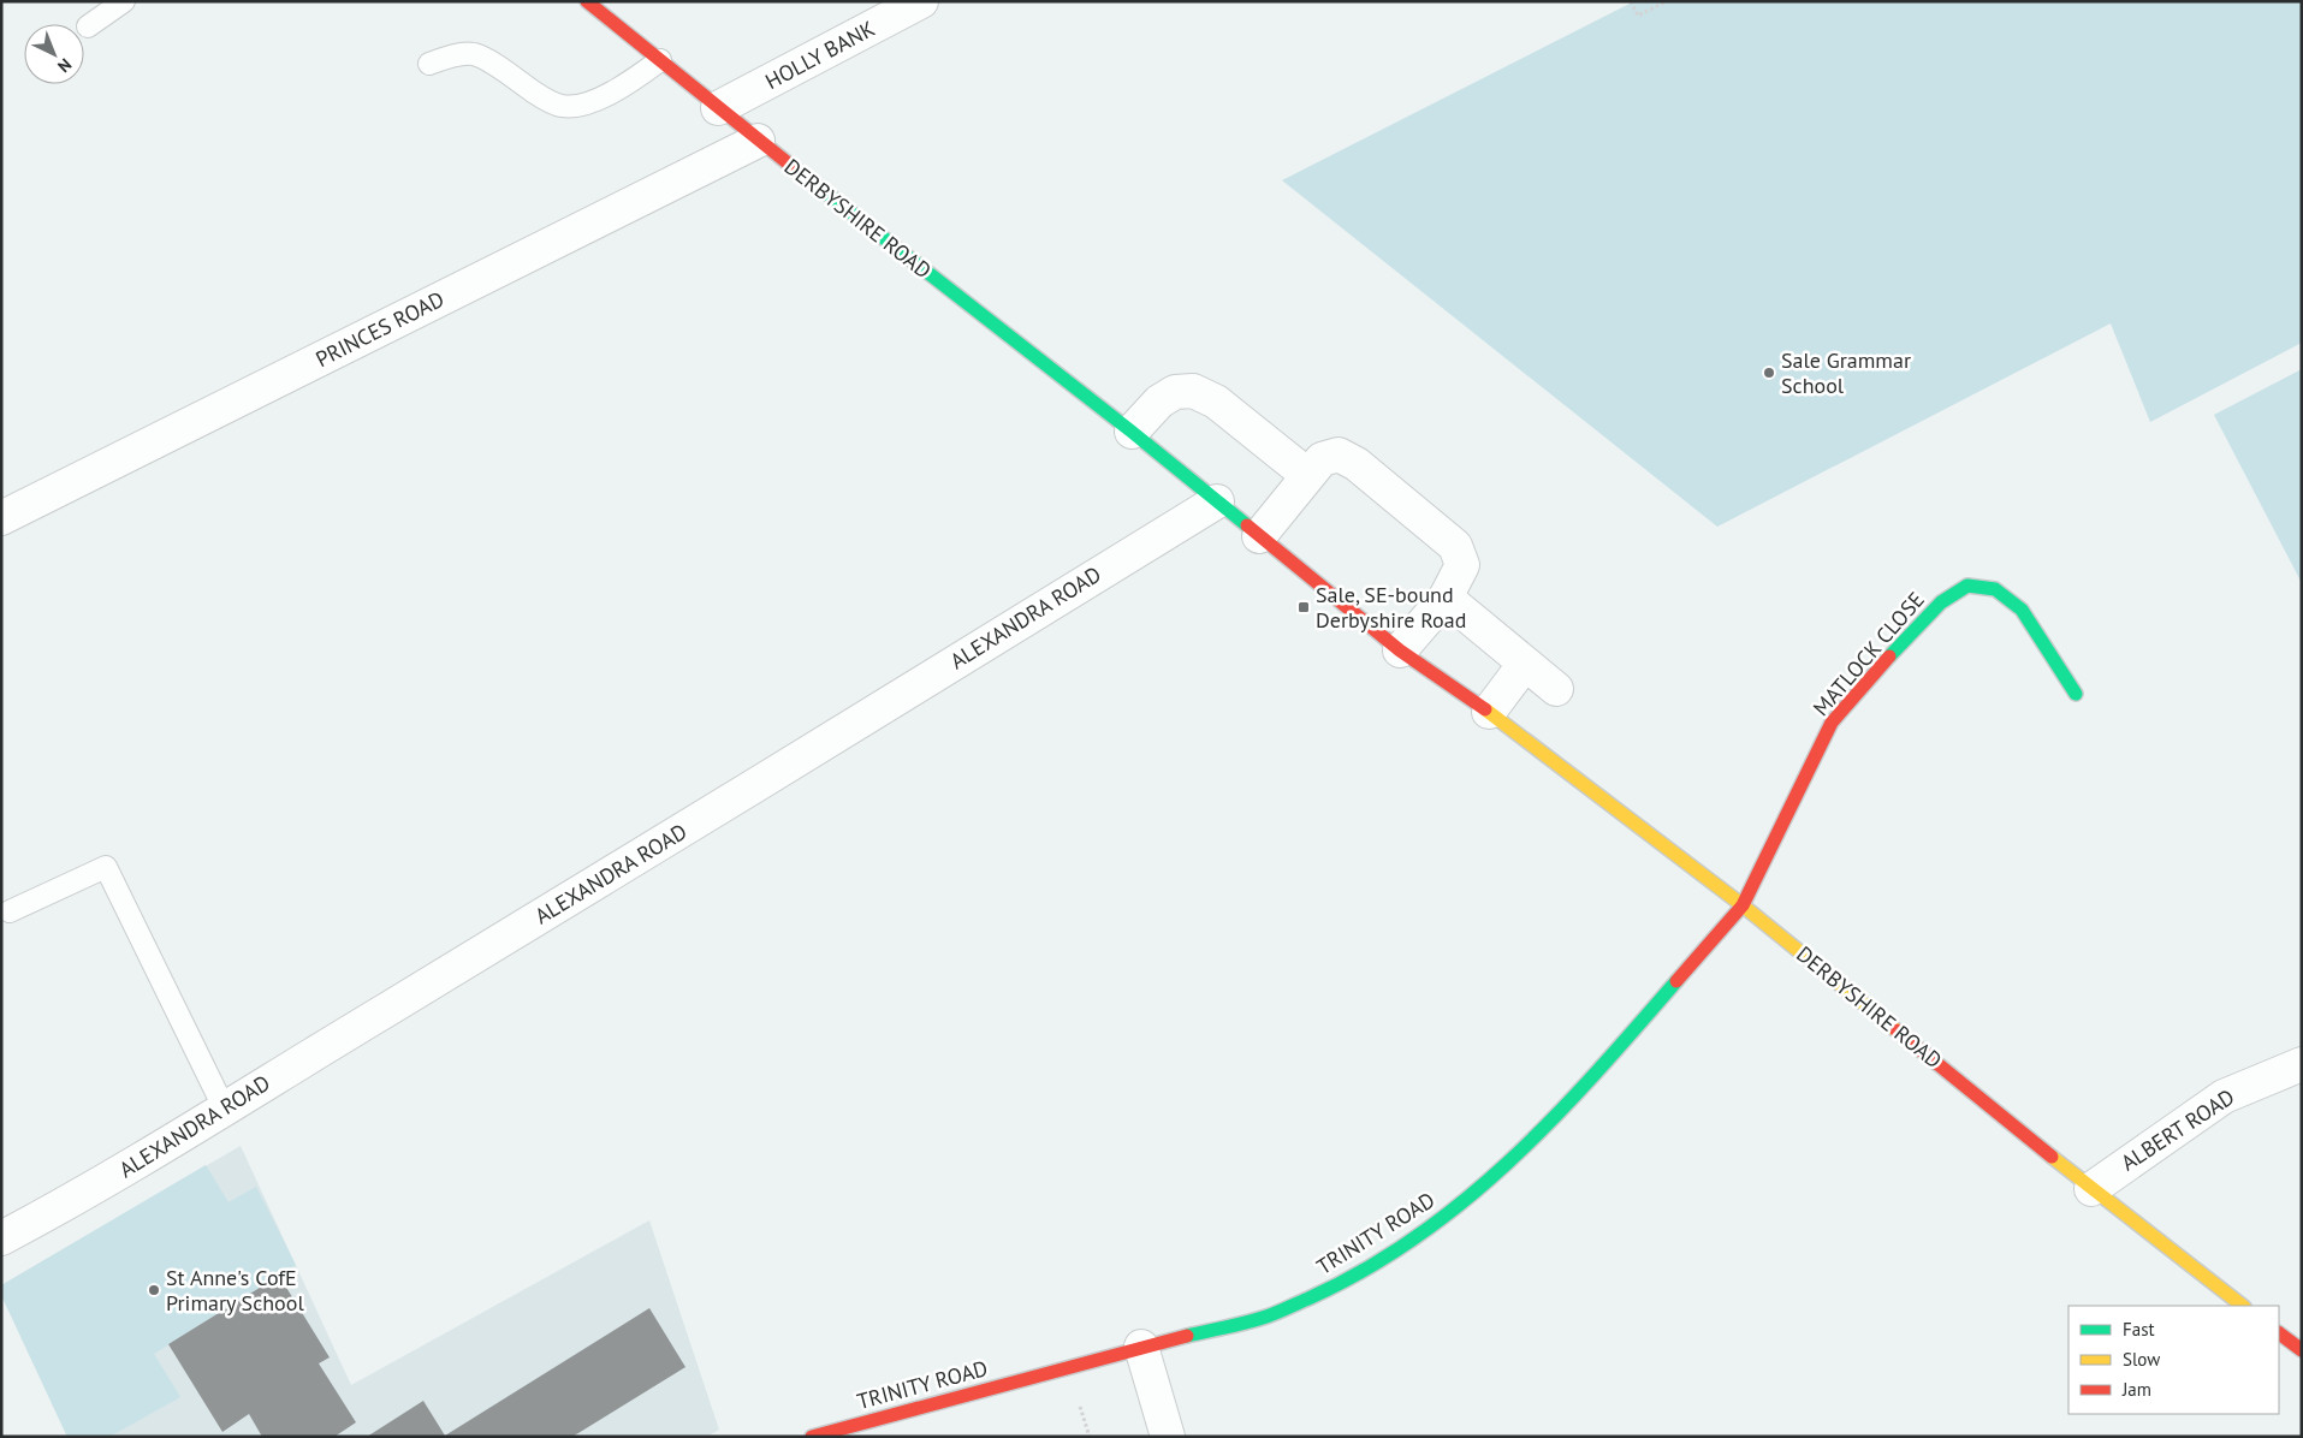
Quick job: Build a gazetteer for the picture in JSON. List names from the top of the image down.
{
  "streets": {
    "street": [
      "HOLLY BANK",
      "DERBYSHIRE ROAD",
      "PRINCES ROAD",
      "ALEXANDRA ROAD",
      "MATLOCK CLOSE",
      "ALBERT ROAD",
      "TRINITY ROAD"
    ]
  },
  "crossings": [
    ["HOLLY BANK", "DERBYSHIRE ROAD"],
    ["DERBYSHIRE ROAD", "PRINCES ROAD"],
    ["DERBYSHIRE ROAD", "ALEXANDRA ROAD"],
    ["DERBYSHIRE ROAD", "MATLOCK CLOSE"],
    ["DERBYSHIRE ROAD", "ALBERT ROAD"],
    ["DERBYSHIRE ROAD", "TRINITY ROAD"],
    ["MATLOCK CLOSE", "TRINITY ROAD"]
  ],
  "places": {
    "other": ["Sale Grammar School", "St Anne's CofE Primary School"],
    "transit": ["Sale, SE-bound Derbyshire Road"]
  },
  "legend": ["Fast", "Slow", "Jam"],
  "north": "bottom right"
}
